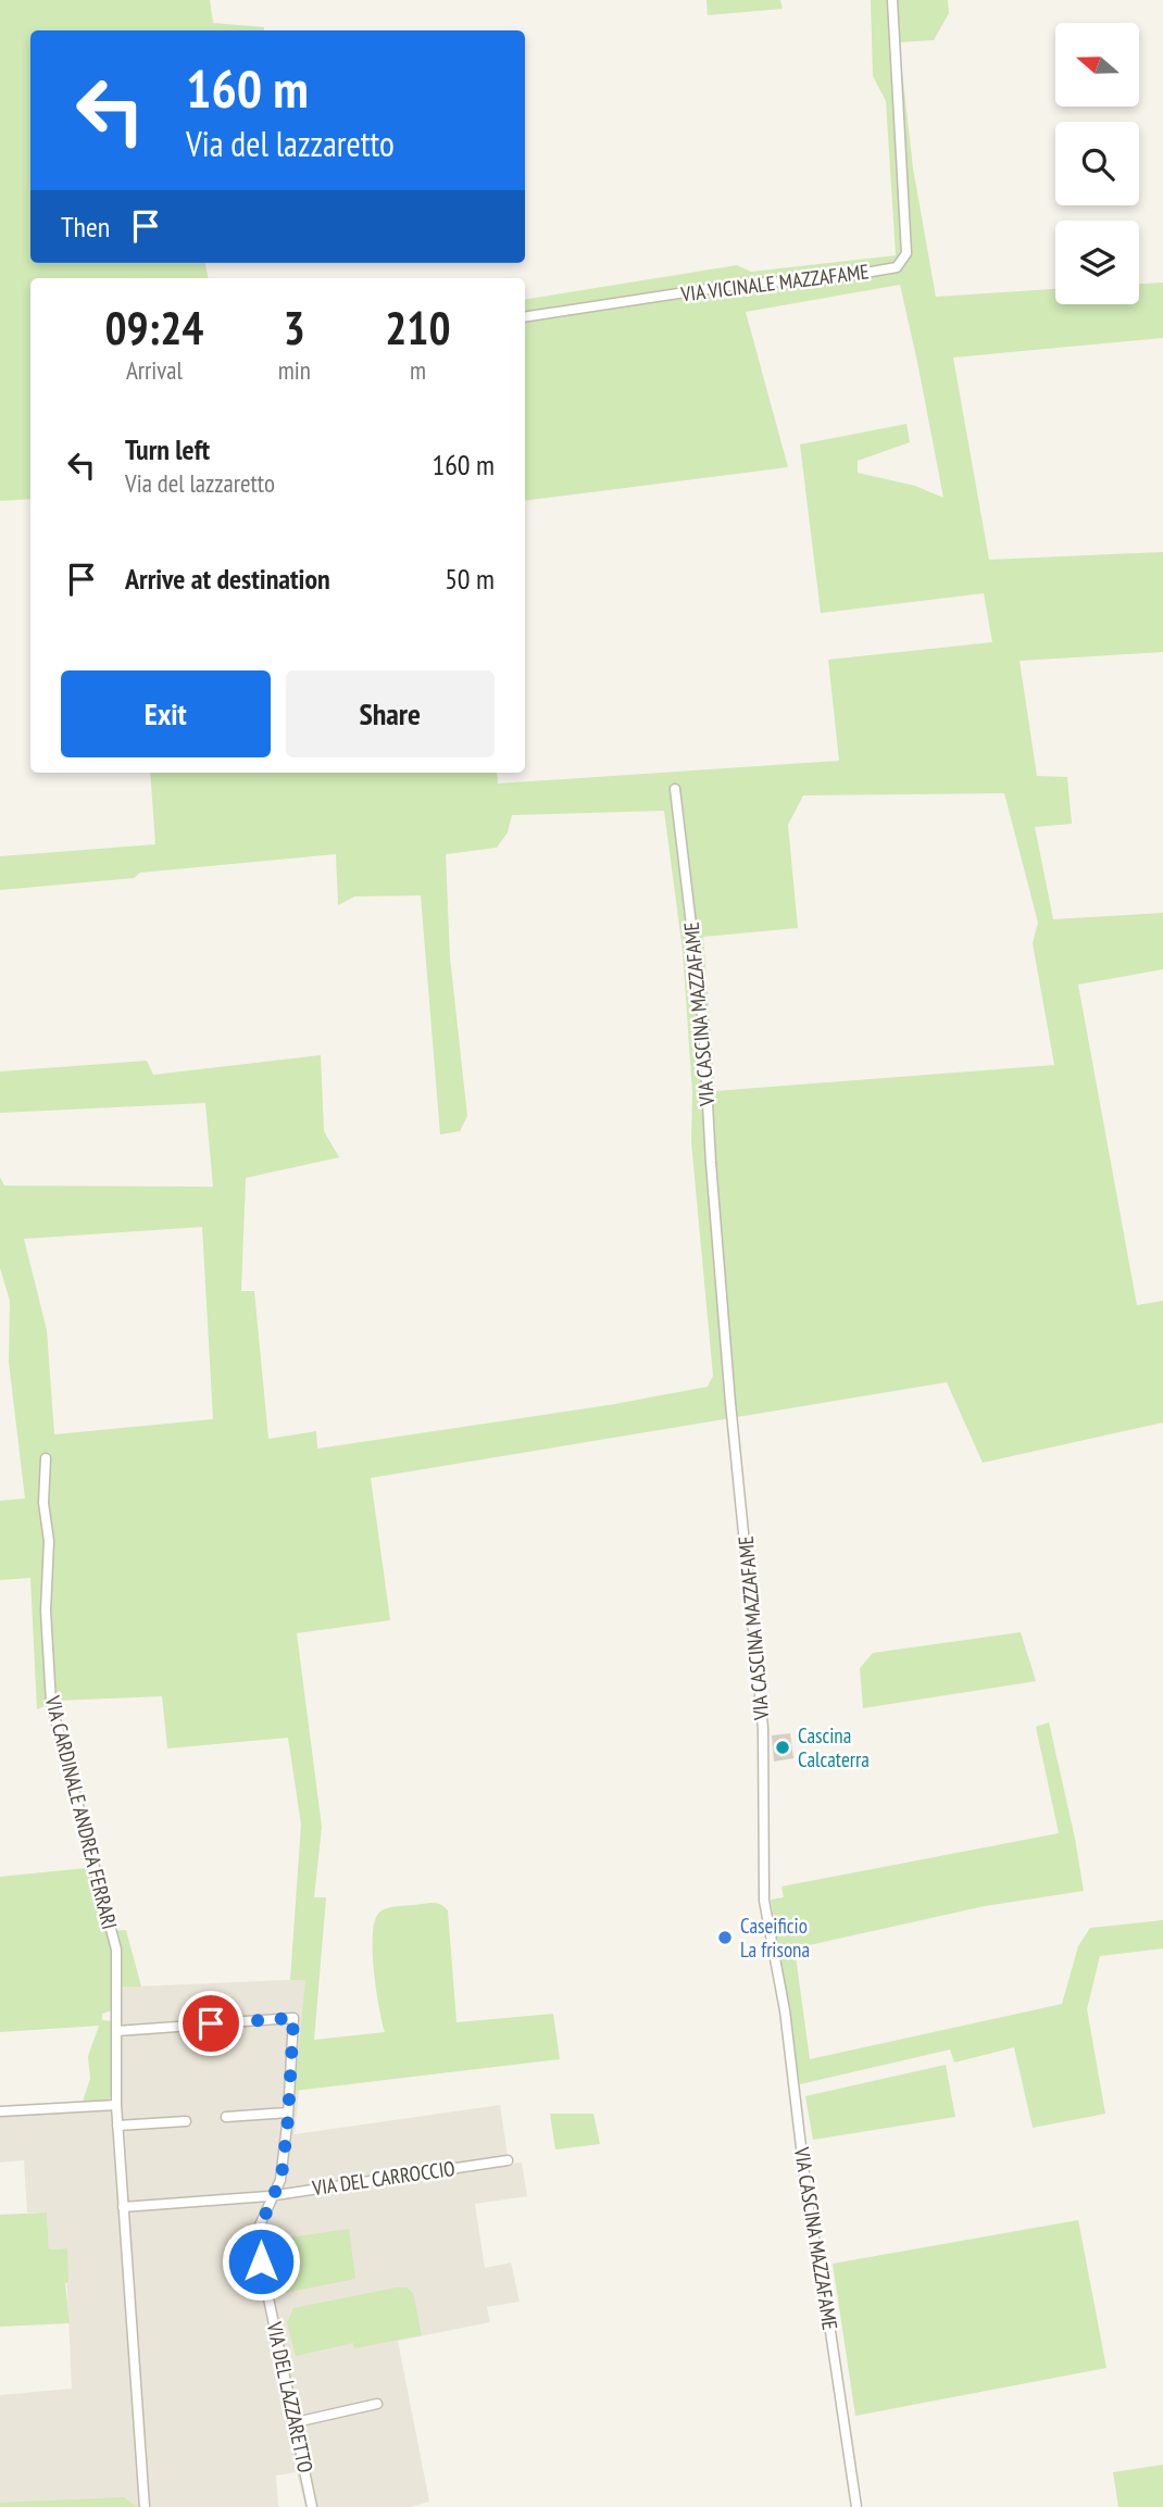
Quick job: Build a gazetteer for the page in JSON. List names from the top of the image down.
{
  "streets": {
    "street": [
      "VIA VICINALE MAZZAFAME",
      "VIA CASCINA MAZZAFAME",
      "VIA CARDINALE ANDREA FERRARI",
      "VIA DEL CARROCCIO",
      "VIA DEL LAZZARETTO"
    ]
  },
  "crossings": [
    ["VIA CARDINALE ANDREA FERRARI", "VIA DEL CARROCCIO"],
    ["VIA DEL CARROCCIO", "VIA DEL LAZZARETTO"]
  ],
  "places": ["Cascina Calcaterra", "Caseificio La frisona"],
  "north": "left",
  "page": {
    "turn": ["160 m", "Via del lazzaretto"],
    "then": "Then",
    "eta": [
      "09:24",
      "Arrival",
      "3",
      "min",
      "210",
      "m"
    ],
    "list": [
      {
        "name": "Turn left",
        "note": "Via del lazzaretto",
        "value": "160 m"
      },
      {
        "name": "Arrive at destination",
        "value": "50 m"
      }
    ],
    "buttons": ["Exit", "Share"]
  }
}
